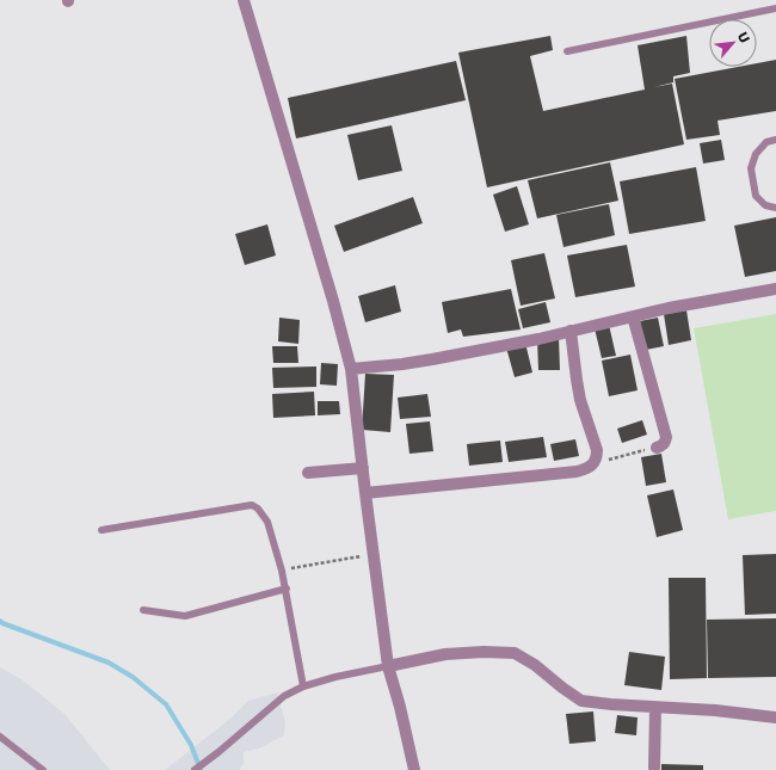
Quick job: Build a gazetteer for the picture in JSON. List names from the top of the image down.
{
  "north": "top right"
}
